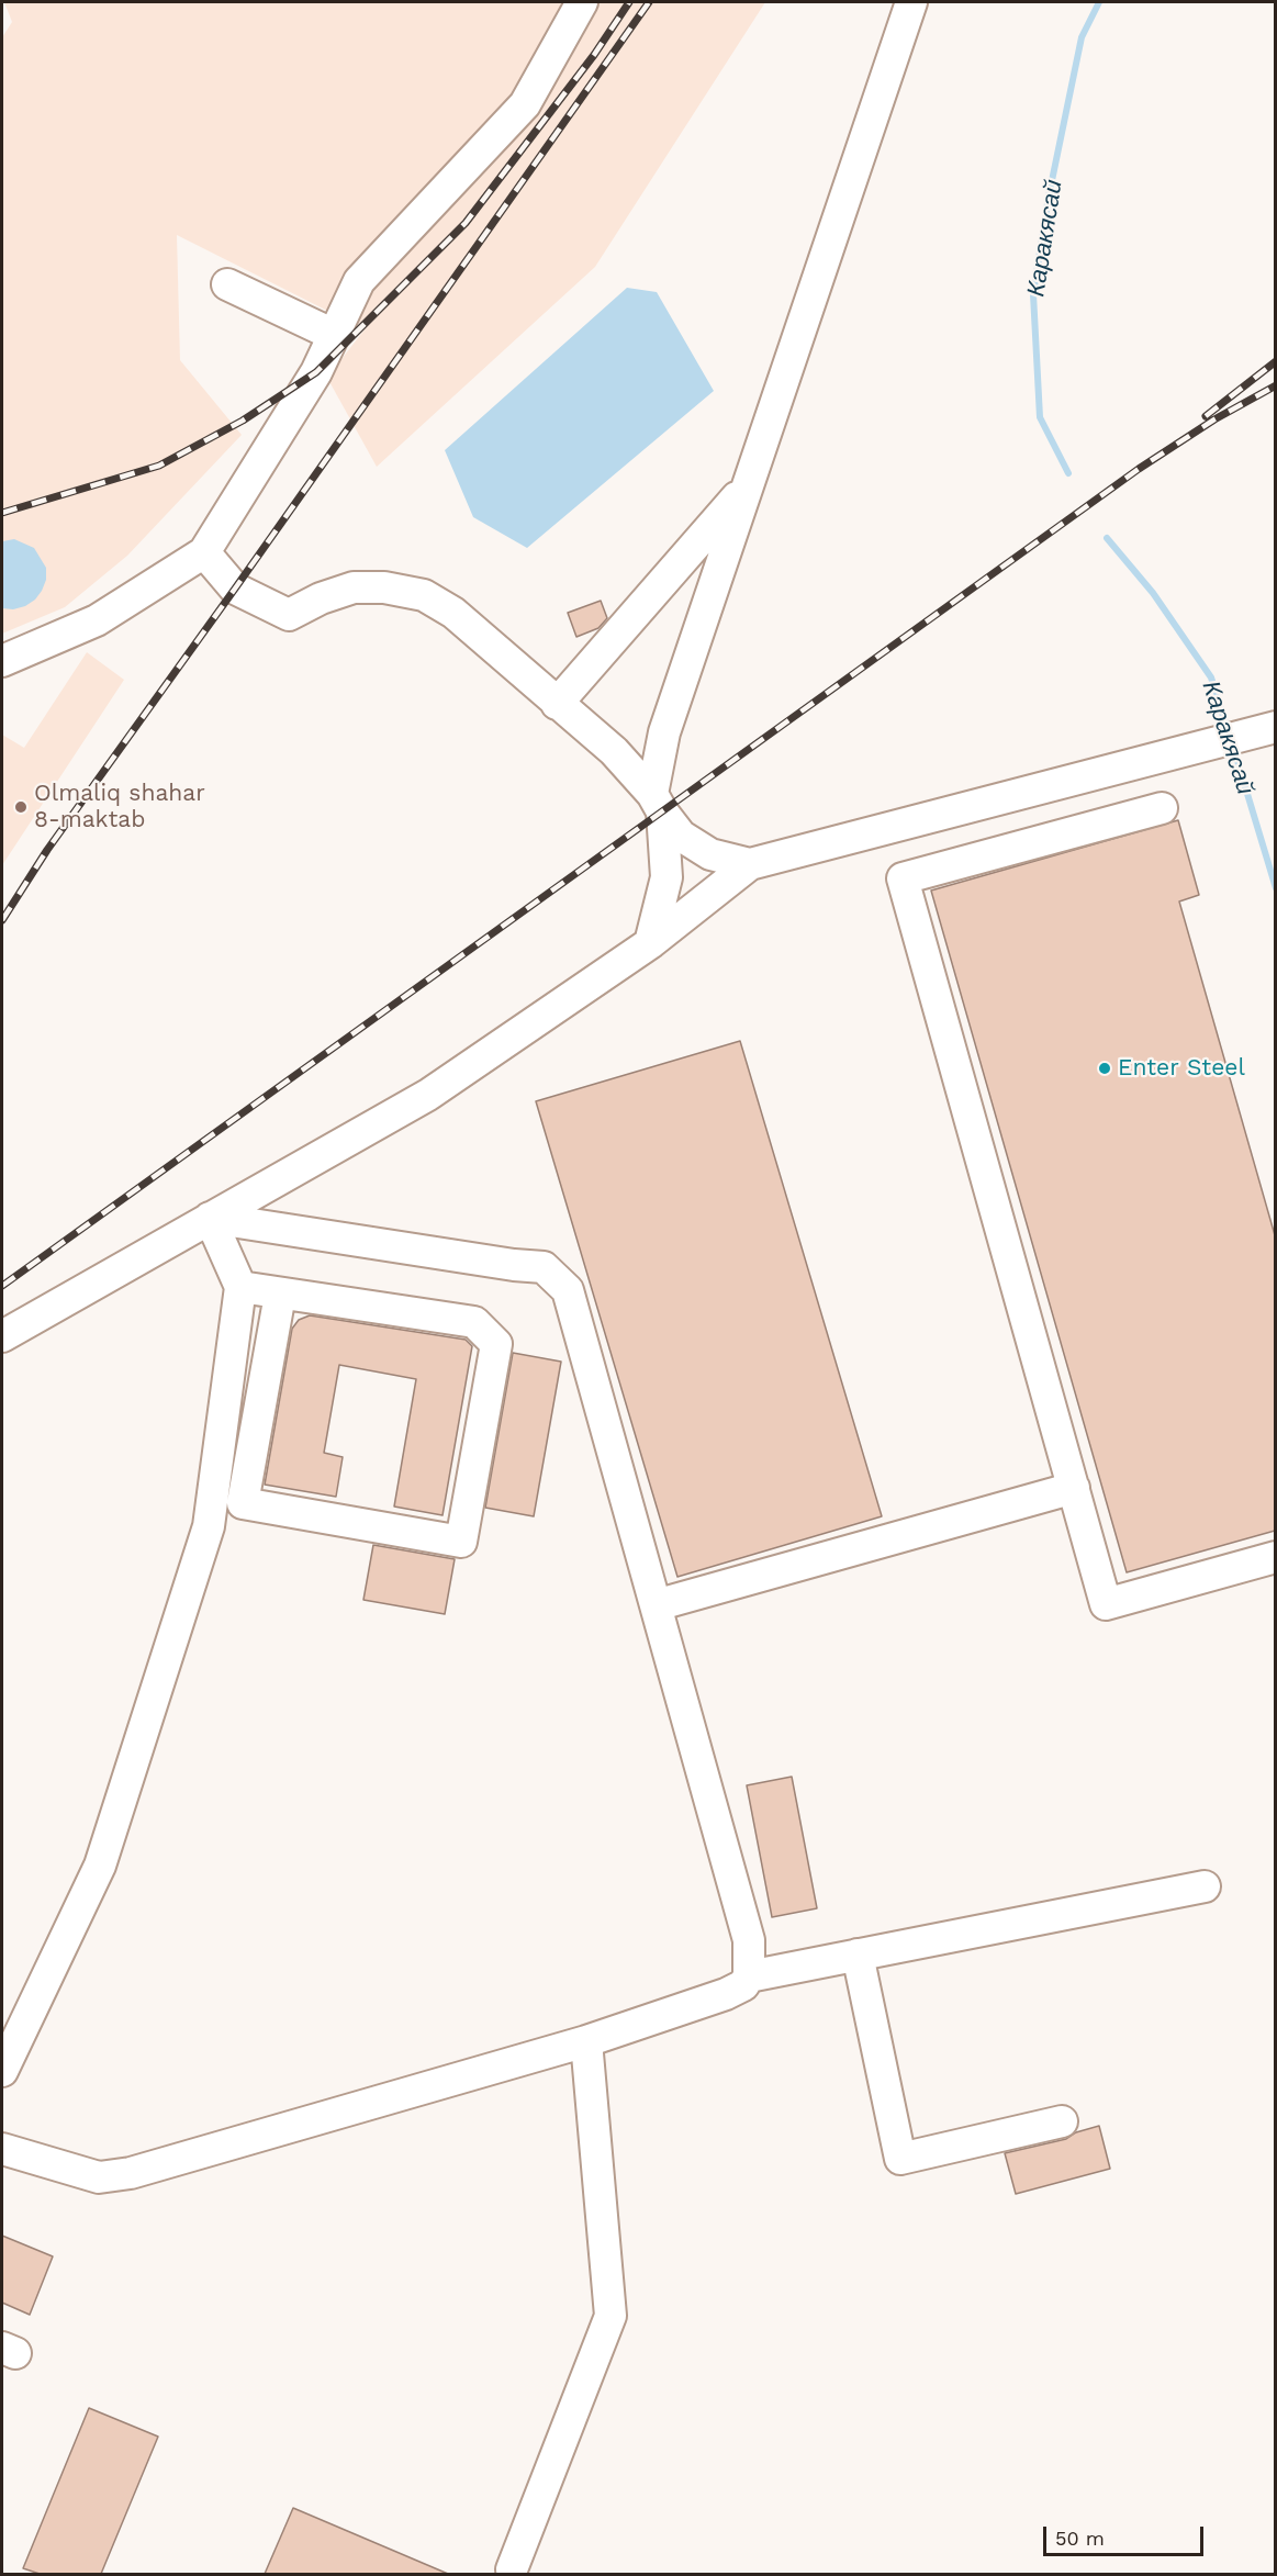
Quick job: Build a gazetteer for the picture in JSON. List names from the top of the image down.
{
  "water": ["Каракясай"],
  "places": ["Olmaliq shahar 8-maktab", "Enter Steel"],
  "scale_bar": "50 m"
}
